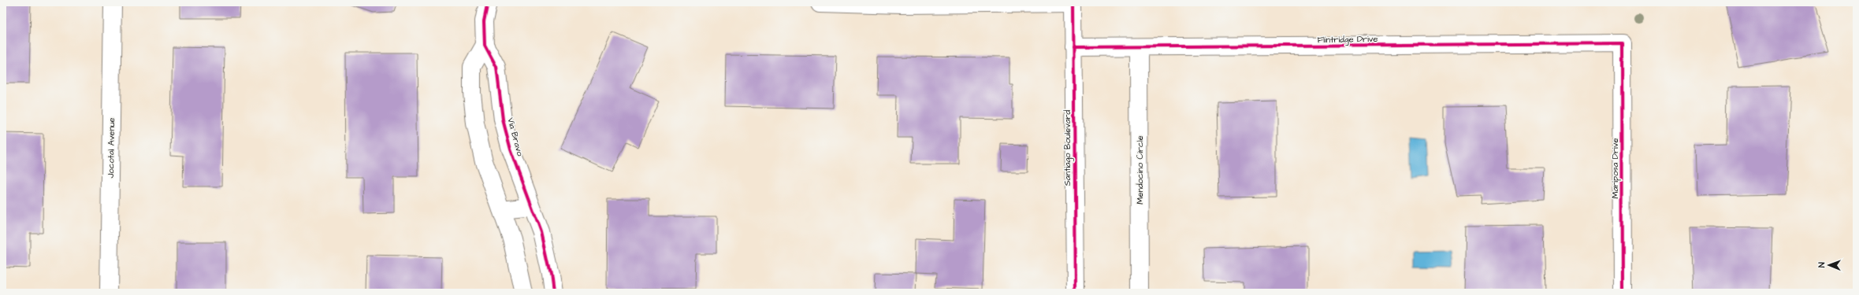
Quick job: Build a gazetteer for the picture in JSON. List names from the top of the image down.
{
  "streets": {
    "street": [
      "Flintridge Drive",
      "Via Bravo",
      "Jocotal Avenue",
      "Santiago Boulevard",
      "Mariposa Drive",
      "Mendocino Circle"
    ]
  },
  "crossings": [
    ["Flintridge Drive", "Santiago Boulevard"],
    ["Flintridge Drive", "Mariposa Drive"],
    ["Flintridge Drive", "Mendocino Circle"]
  ],
  "north": "left"
}
